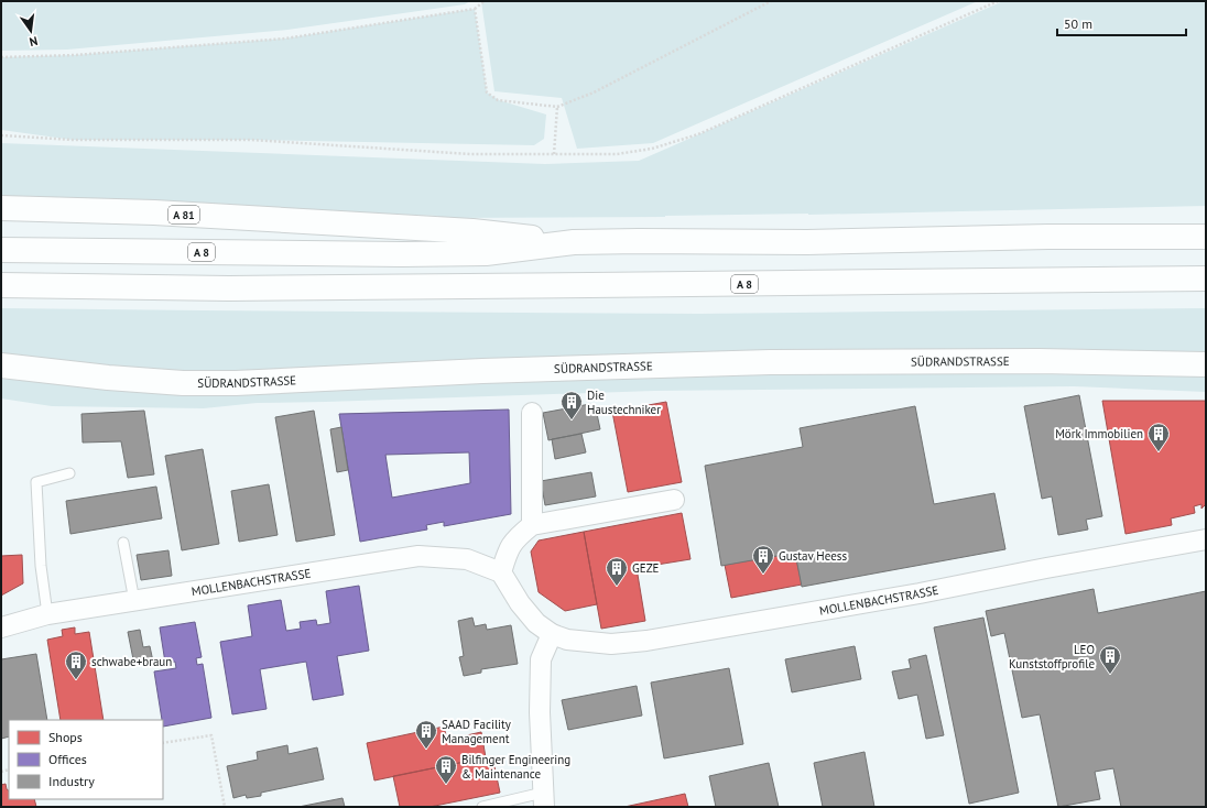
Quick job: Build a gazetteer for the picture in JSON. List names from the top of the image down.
{
  "streets": {
    "main road": ["A 81", "A 8", "SÜDRANDSTRASSE"],
    "street": ["MOLLENBACHSTRASSE"]
  },
  "crossings": [
    ["A 81", "A 8"]
  ],
  "places": {
    "building": [
      "Die Haustechniker",
      "Mörk Immobilien",
      "Gustav Heess",
      "GEZE",
      "LEO Kunststoffprofile",
      "schwabe+braun",
      "SAAD Facility Management",
      "Bilfinger Engineering & Maintenance"
    ]
  },
  "legend": ["Shops", "Offices", "Industry"],
  "scale_bar": "50 m",
  "north": "bottom"
}
